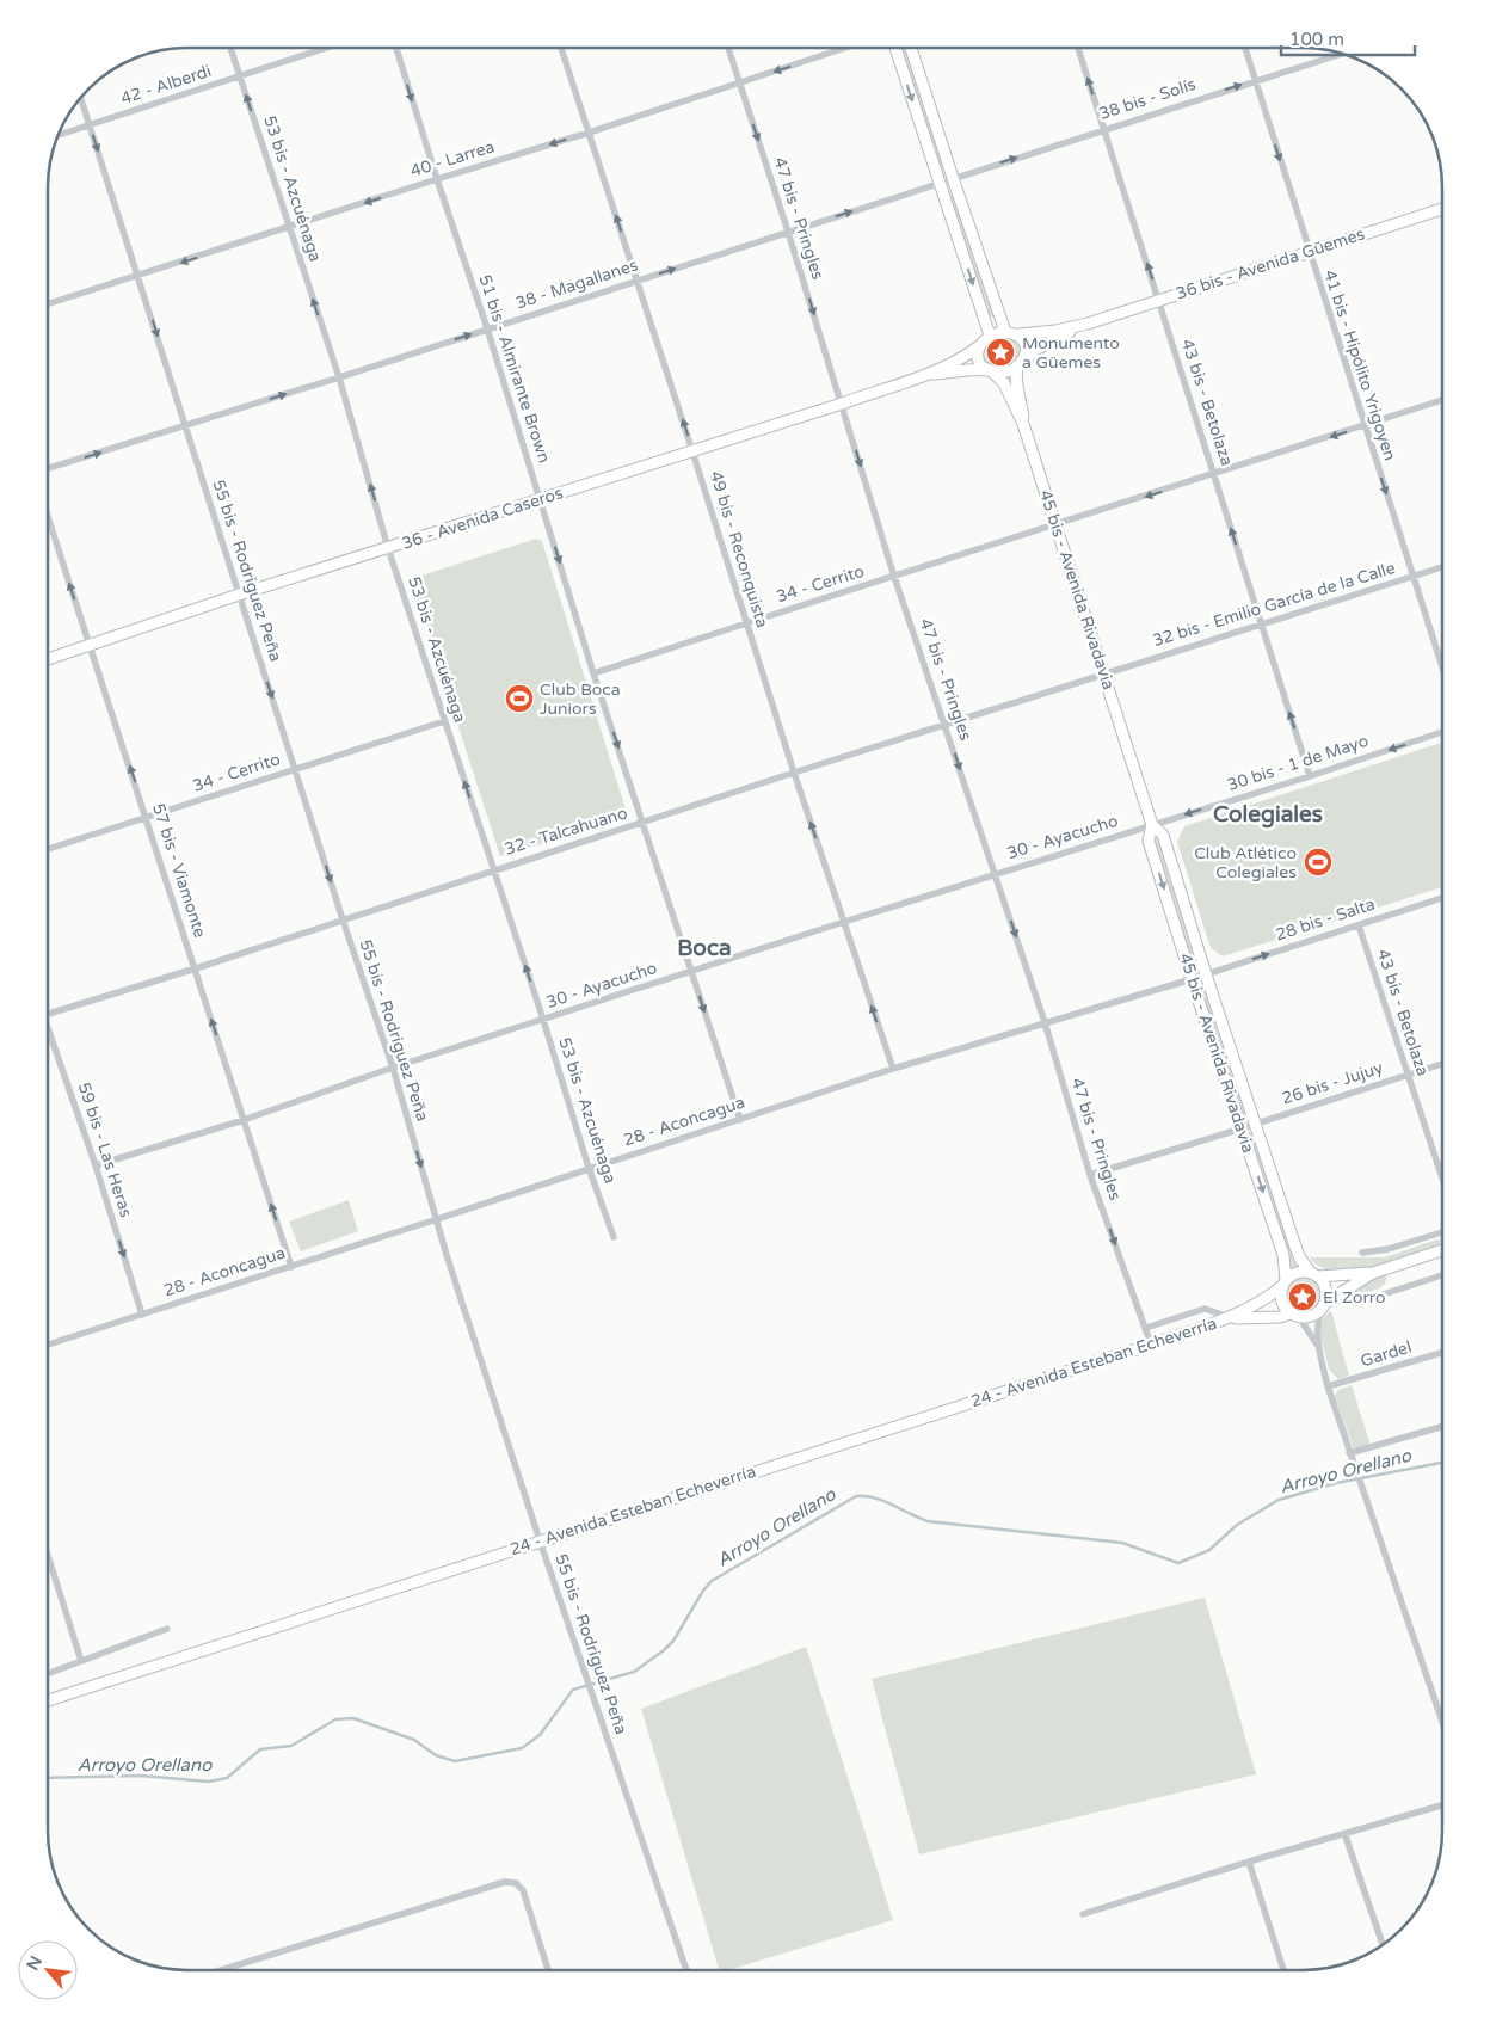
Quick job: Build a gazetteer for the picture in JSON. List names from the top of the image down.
{
  "streets": {
    "main road": [
      "36 bis - Avenida Güemes",
      "36 - Avenida Caseros",
      "45 bis - Avenida Rivadavia",
      "24 - Avenida Esteban Echeverría"
    ],
    "street": [
      "42 - Alberdi",
      "38 bis - Solís",
      "40 - Larrea",
      "53 bis - Azcuénaga",
      "47 bis - Pringles",
      "38 - Magallanes",
      "41 bis - Hipólito Yrigoyen",
      "51 bis - Almirante Brown",
      "43 bis - Betolaza",
      "49 bis - Reconquista",
      "55 bis - Rodríguez Peña",
      "34 - Cerrito",
      "32 bis - Emilio García de la Calle",
      "30 bis - 1 de Mayo",
      "32 - Talcahuano",
      "30 - Ayacucho",
      "57 bis - Viamonte",
      "28 bis - Salta",
      "26 bis - Jujuy",
      "28 - Aconcagua",
      "59 bis - Las Heras",
      "Gardel"
    ]
  },
  "crossings": [
    ["42 - Alberdi", "53 bis - Azcuénaga"],
    ["42 - Alberdi", "55 bis - Rodríguez Peña"],
    ["38 bis - Solís", "38 - Magallanes"],
    ["38 bis - Solís", "41 bis - Hipólito Yrigoyen"],
    ["38 bis - Solís", "43 bis - Betolaza"],
    ["40 - Larrea", "53 bis - Azcuénaga"],
    ["40 - Larrea", "47 bis - Pringles"],
    ["40 - Larrea", "51 bis - Almirante Brown"],
    ["40 - Larrea", "49 bis - Reconquista"],
    ["40 - Larrea", "55 bis - Rodríguez Peña"],
    ["53 bis - Azcuénaga", "38 - Magallanes"],
    ["53 bis - Azcuénaga", "36 - Avenida Caseros"],
    ["53 bis - Azcuénaga", "34 - Cerrito"],
    ["53 bis - Azcuénaga", "32 - Talcahuano"],
    ["53 bis - Azcuénaga", "30 - Ayacucho"],
    ["53 bis - Azcuénaga", "28 - Aconcagua"],
    ["47 bis - Pringles", "38 - Magallanes"],
    ["47 bis - Pringles", "36 - Avenida Caseros"],
    ["47 bis - Pringles", "34 - Cerrito"],
    ["47 bis - Pringles", "32 - Talcahuano"],
    ["47 bis - Pringles", "30 - Ayacucho"],
    ["47 bis - Pringles", "26 bis - Jujuy"],
    ["47 bis - Pringles", "28 - Aconcagua"],
    ["47 bis - Pringles", "24 - Avenida Esteban Echeverría"],
    ["36 bis - Avenida Güemes", "41 bis - Hipólito Yrigoyen"],
    ["36 bis - Avenida Güemes", "43 bis - Betolaza"],
    ["36 bis - Avenida Güemes", "36 - Avenida Caseros"],
    ["36 bis - Avenida Güemes", "45 bis - Avenida Rivadavia"],
    ["38 - Magallanes", "51 bis - Almirante Brown"],
    ["38 - Magallanes", "49 bis - Reconquista"],
    ["38 - Magallanes", "55 bis - Rodríguez Peña"],
    ["41 bis - Hipólito Yrigoyen", "34 - Cerrito"],
    ["41 bis - Hipólito Yrigoyen", "32 bis - Emilio García de la Calle"],
    ["51 bis - Almirante Brown", "36 - Avenida Caseros"],
    ["51 bis - Almirante Brown", "34 - Cerrito"],
    ["51 bis - Almirante Brown", "32 - Talcahuano"],
    ["51 bis - Almirante Brown", "30 - Ayacucho"],
    ["51 bis - Almirante Brown", "28 - Aconcagua"],
    ["43 bis - Betolaza", "34 - Cerrito"],
    ["43 bis - Betolaza", "32 bis - Emilio García de la Calle"],
    ["43 bis - Betolaza", "30 bis - 1 de Mayo"],
    ["43 bis - Betolaza", "28 bis - Salta"],
    ["43 bis - Betolaza", "26 bis - Jujuy"],
    ["36 - Avenida Caseros", "49 bis - Reconquista"],
    ["36 - Avenida Caseros", "55 bis - Rodríguez Peña"],
    ["36 - Avenida Caseros", "45 bis - Avenida Rivadavia"],
    ["36 - Avenida Caseros", "57 bis - Viamonte"],
    ["49 bis - Reconquista", "34 - Cerrito"],
    ["49 bis - Reconquista", "32 - Talcahuano"],
    ["49 bis - Reconquista", "30 - Ayacucho"],
    ["49 bis - Reconquista", "28 - Aconcagua"],
    ["55 bis - Rodríguez Peña", "34 - Cerrito"],
    ["55 bis - Rodríguez Peña", "32 - Talcahuano"],
    ["55 bis - Rodríguez Peña", "30 - Ayacucho"],
    ["55 bis - Rodríguez Peña", "28 - Aconcagua"],
    ["55 bis - Rodríguez Peña", "24 - Avenida Esteban Echeverría"],
    ["34 - Cerrito", "45 bis - Avenida Rivadavia"],
    ["34 - Cerrito", "57 bis - Viamonte"],
    ["45 bis - Avenida Rivadavia", "32 bis - Emilio García de la Calle"],
    ["45 bis - Avenida Rivadavia", "30 bis - 1 de Mayo"],
    ["45 bis - Avenida Rivadavia", "32 - Talcahuano"],
    ["45 bis - Avenida Rivadavia", "30 - Ayacucho"],
    ["45 bis - Avenida Rivadavia", "28 bis - Salta"],
    ["45 bis - Avenida Rivadavia", "26 bis - Jujuy"],
    ["45 bis - Avenida Rivadavia", "28 - Aconcagua"],
    ["45 bis - Avenida Rivadavia", "24 - Avenida Esteban Echeverría"],
    ["32 bis - Emilio García de la Calle", "32 - Talcahuano"],
    ["30 bis - 1 de Mayo", "30 - Ayacucho"],
    ["32 - Talcahuano", "57 bis - Viamonte"],
    ["30 - Ayacucho", "57 bis - Viamonte"],
    ["30 - Ayacucho", "59 bis - Las Heras"],
    ["57 bis - Viamonte", "28 - Aconcagua"],
    ["28 bis - Salta", "28 - Aconcagua"],
    ["28 - Aconcagua", "59 bis - Las Heras"]
  ],
  "one_way": [
    "38 bis - Solís",
    "40 - Larrea",
    "53 bis - Azcuénaga",
    "47 bis - Pringles",
    "38 - Magallanes",
    "41 bis - Hipólito Yrigoyen",
    "51 bis - Almirante Brown",
    "43 bis - Betolaza",
    "49 bis - Reconquista",
    "55 bis - Rodríguez Peña",
    "30 bis - 1 de Mayo",
    "57 bis - Viamonte",
    "28 bis - Salta",
    "59 bis - Las Heras"
  ],
  "districts": ["Colegiales", "Boca"],
  "water": ["Arroyo Orellano"],
  "places": {
    "place": ["Monumento a Güemes", "El Zorro"],
    "sports": ["Club Boca Juniors", "Club Atlético Colegiales"]
  },
  "scale_bar": "100 m",
  "north": "top left"
}
